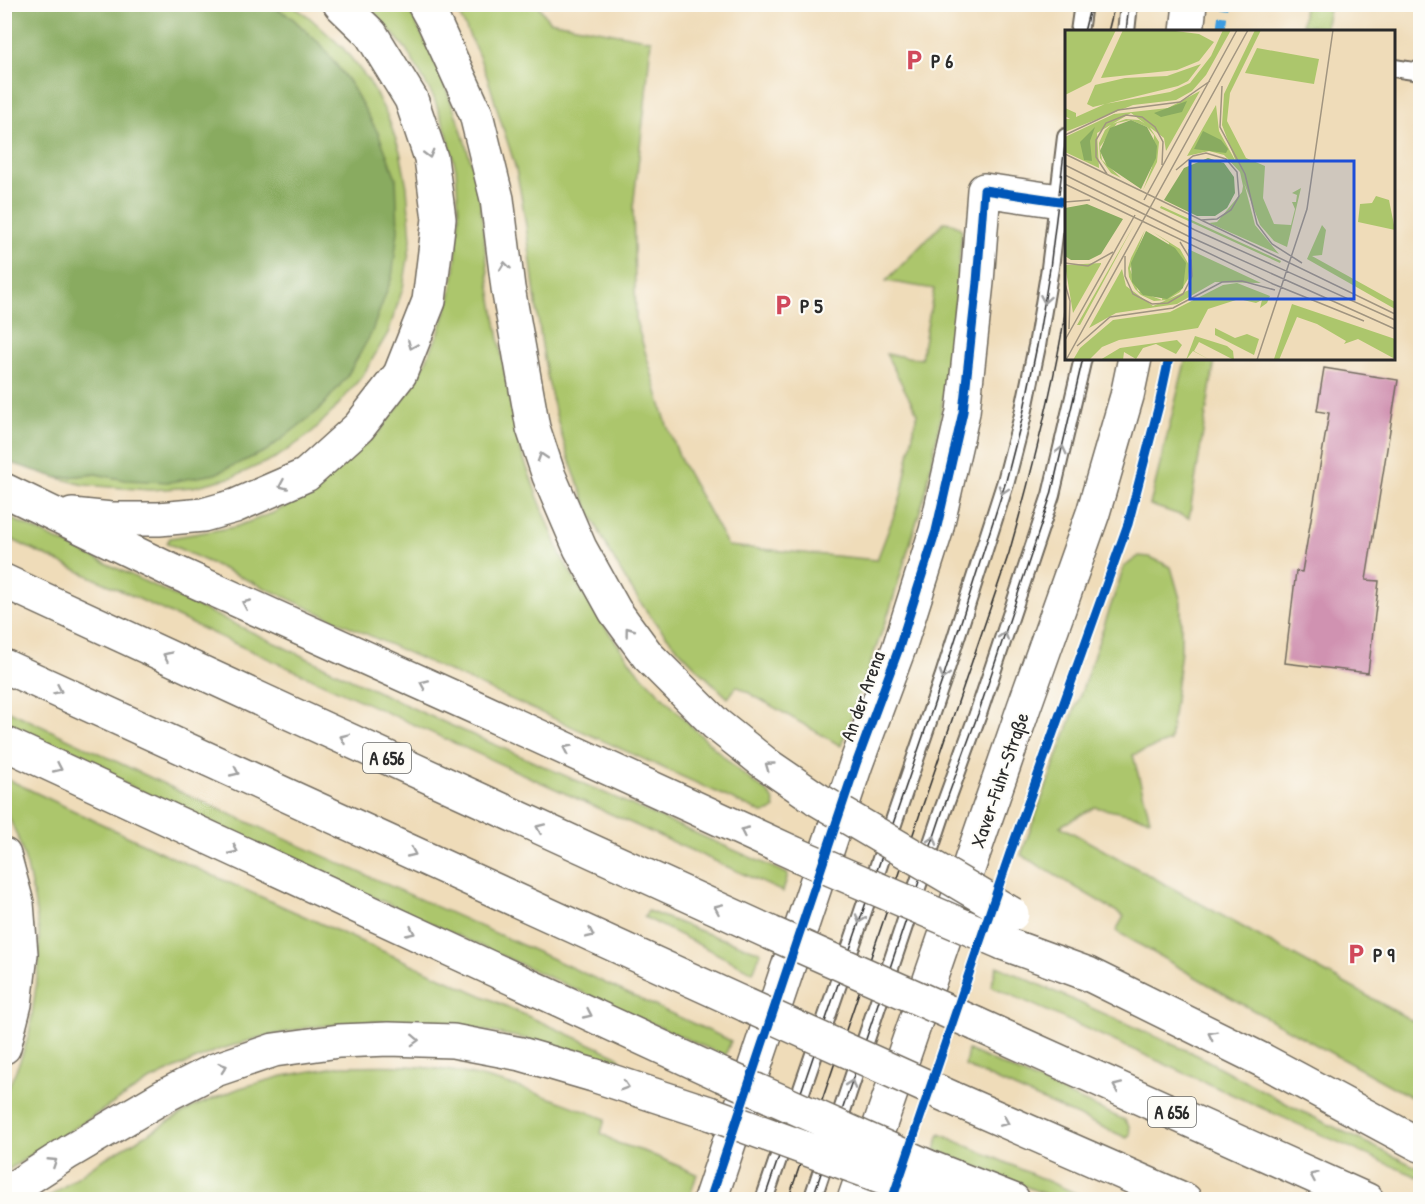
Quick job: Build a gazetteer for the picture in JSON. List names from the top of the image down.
{
  "streets": {
    "main road": ["An der Arena", "A 656", "Xaver-Fuhr-Straße"]
  },
  "places": {
    "parking": ["P 6", "P 5", "P 9"]
  }
}
